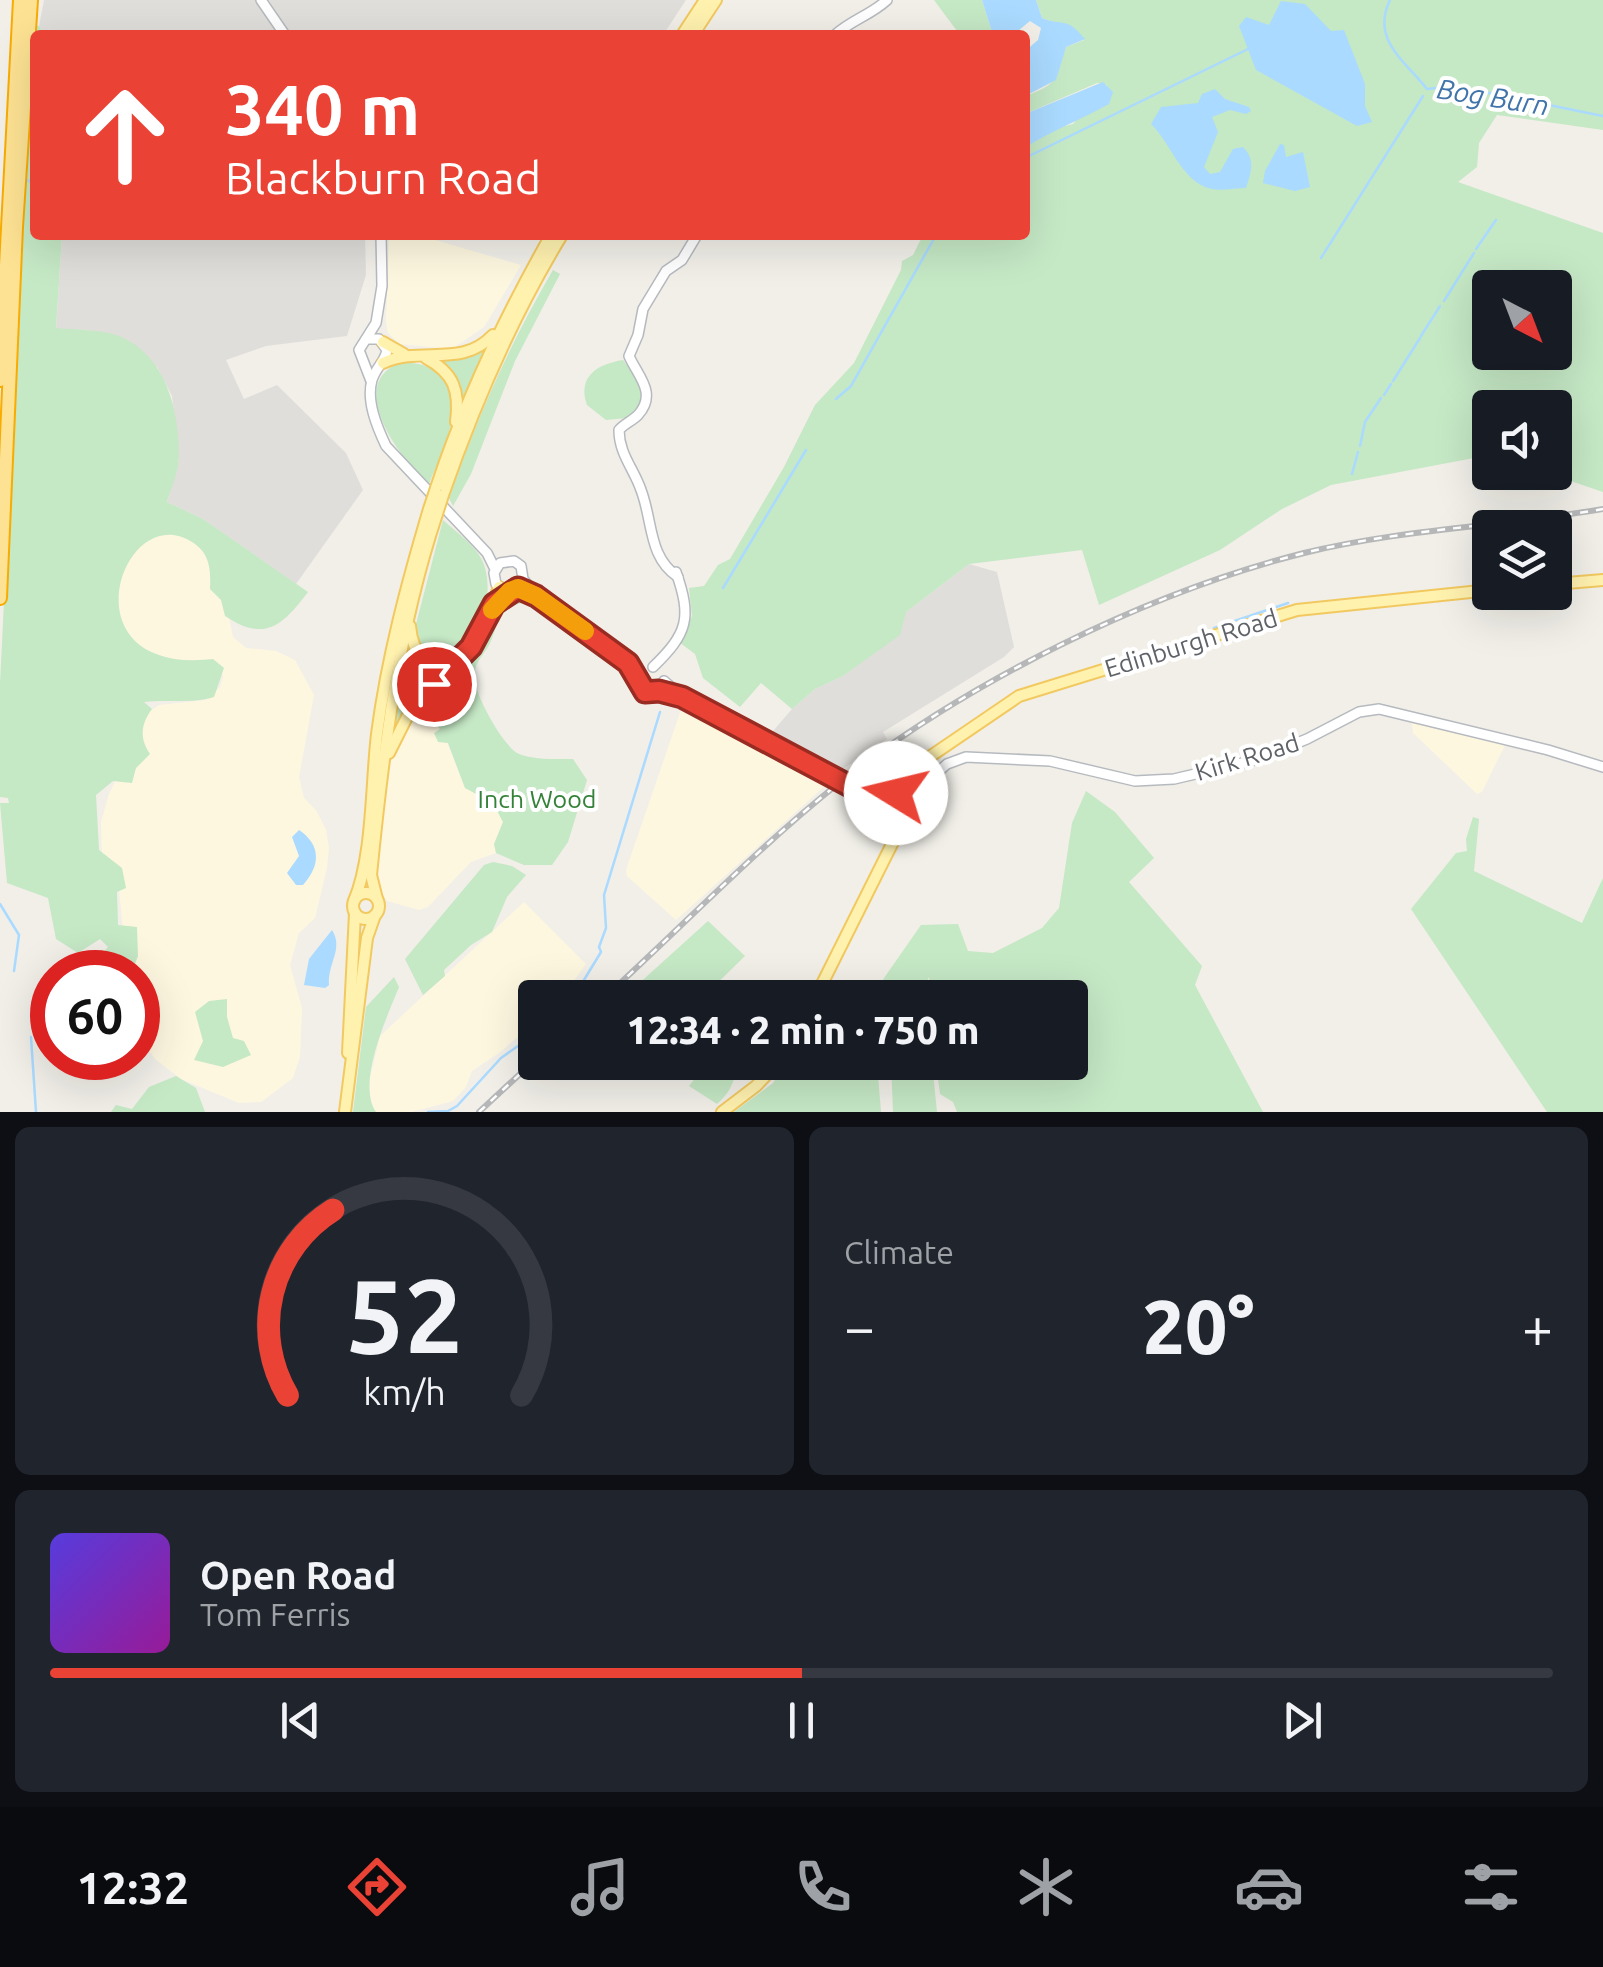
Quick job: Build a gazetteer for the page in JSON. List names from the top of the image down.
{
  "streets": {
    "main road": ["Edinburgh Road", "Kirk Road"]
  },
  "crossings": [
    ["Edinburgh Road", "Kirk Road"]
  ],
  "water": ["Bog Burn"],
  "parks": ["Inch Wood"],
  "north": "bottom right",
  "page": {
    "turn": ["340 m", "Blackburn Road"],
    "limit": "60",
    "trip": "12:34 · 2 min · 750 m",
    "tile": "Climate",
    "heat": ["−", "20°", "+"],
    "song": ["Open Road", "Tom Ferris"],
    "tabs": "12:32",
    "gauge": ["52", "km/h"]
  }
}
